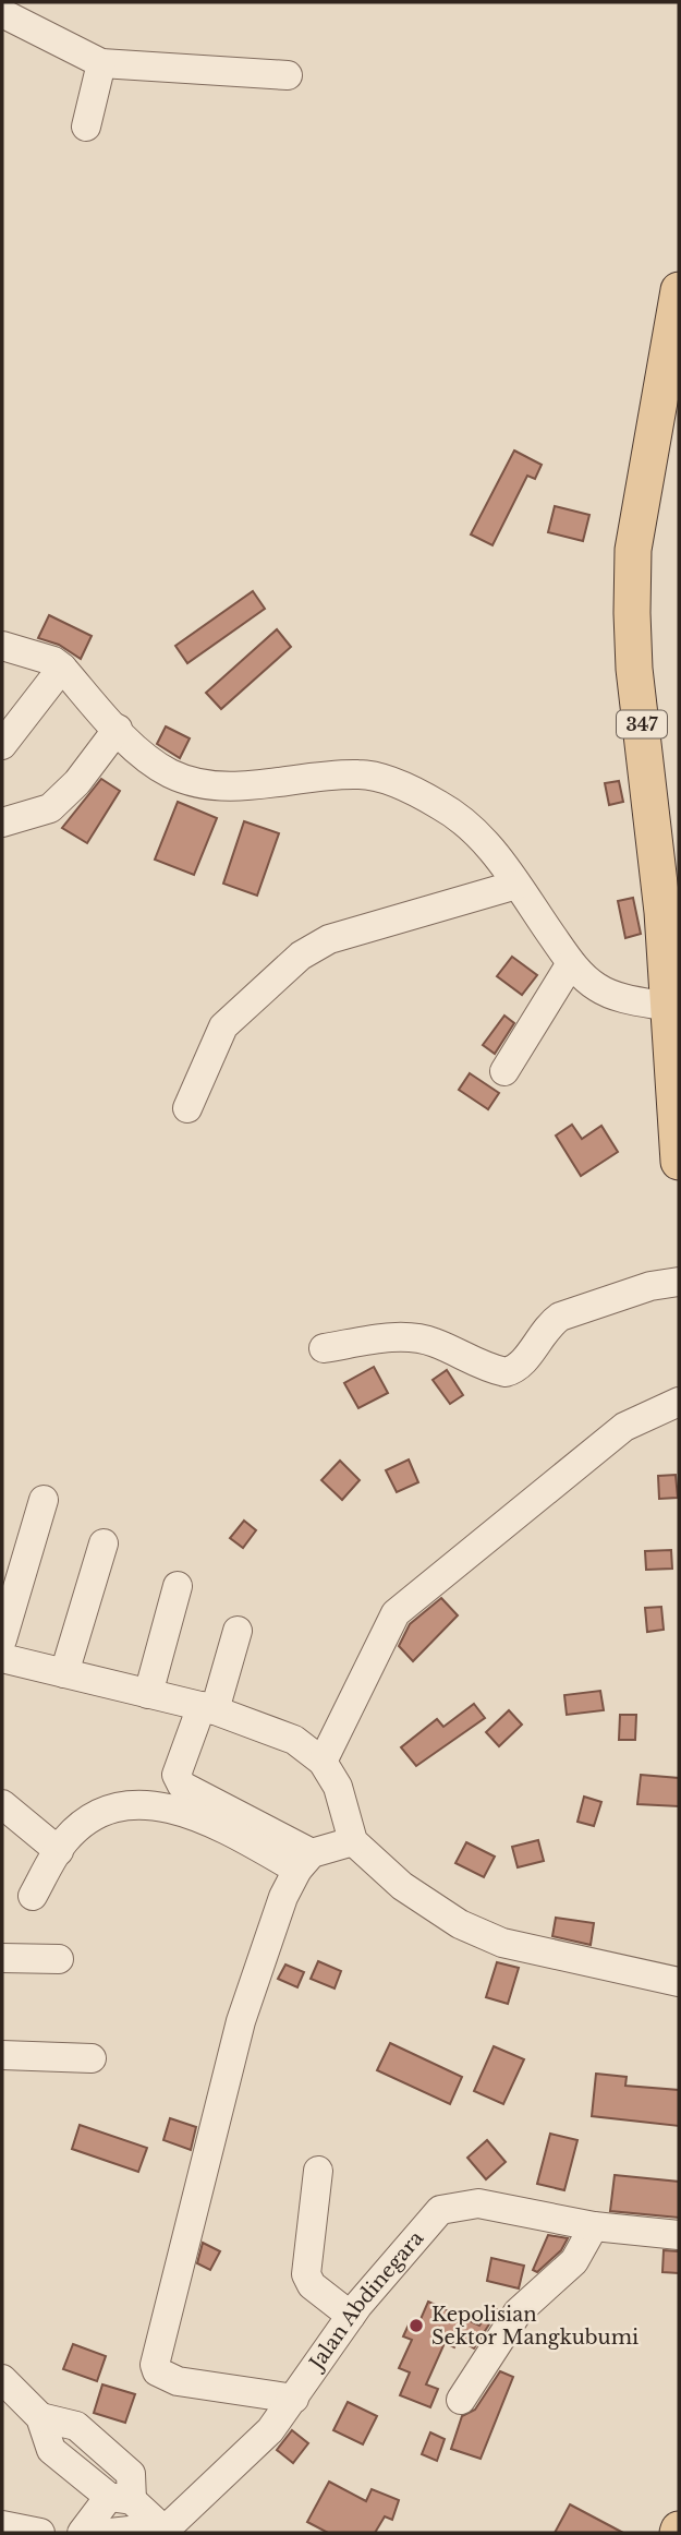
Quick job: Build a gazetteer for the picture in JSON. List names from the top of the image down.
{
  "streets": {
    "main road": ["347"],
    "street": ["Jalan Abdinegara"]
  },
  "places": ["Kepolisian Sektor Mangkubumi"]
}
